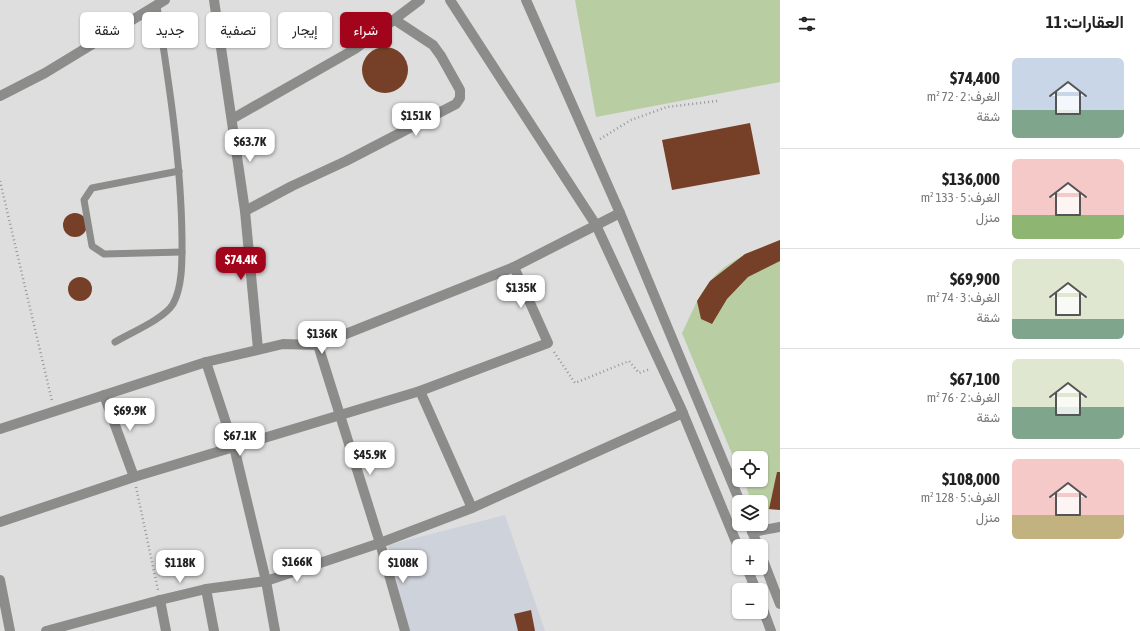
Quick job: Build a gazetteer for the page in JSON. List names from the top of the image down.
{
  "page": {
    "heading": "العقارات: 11",
    "chip": [
      "شراء",
      "إيجار",
      "تصفية",
      "جديد",
      "شقة"
    ],
    "list": [
      {
        "name": "$74,400",
        "note": "الغرف: 2 · 72 m² · شقة"
      },
      {
        "name": "$136,000",
        "note": "الغرف: 5 · 133 m² · منزل"
      },
      {
        "name": "$69,900",
        "note": "الغرف: 3 · 74 m² · شقة"
      },
      {
        "name": "$67,100",
        "note": "الغرف: 2 · 76 m² · شقة"
      },
      {
        "name": "$108,000",
        "note": "الغرف: 5 · 128 m² · منزل"
      }
    ],
    "price": [
      "$151K",
      "$63.7K",
      "$74.4K",
      "$135K",
      "$136K",
      "$69.9K",
      "$67.1K",
      "$45.9K",
      "$166K",
      "$118K",
      "$108K"
    ],
    "map_buttons": ["+", "−"]
  }
}
